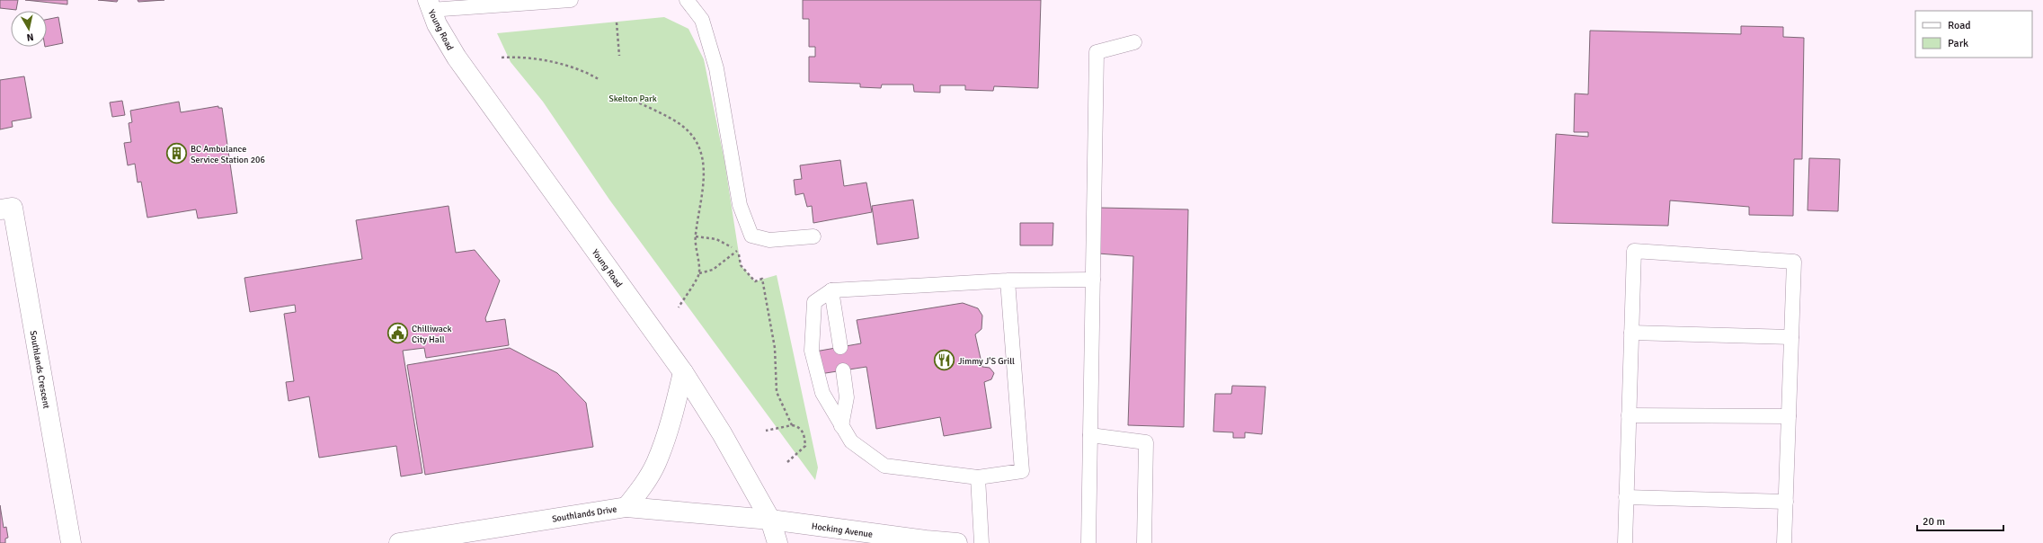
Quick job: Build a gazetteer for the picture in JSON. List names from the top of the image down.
{
  "streets": {
    "street": [
      "Young Road",
      "Southlands Crescent",
      "Southlands Drive",
      "Hocking Avenue"
    ]
  },
  "crossings": [
    ["Young Road", "Southlands Drive"],
    ["Young Road", "Hocking Avenue"],
    ["Southlands Drive", "Hocking Avenue"]
  ],
  "parks": ["Skelton Park"],
  "places": {
    "building": ["BC Ambulance Service Station 206"],
    "public building": ["Chilliwack City Hall"],
    "restaurant": ["Jimmy J'S Grill"]
  },
  "legend": ["Road", "Park"],
  "scale_bar": "20 m",
  "north": "bottom"
}
